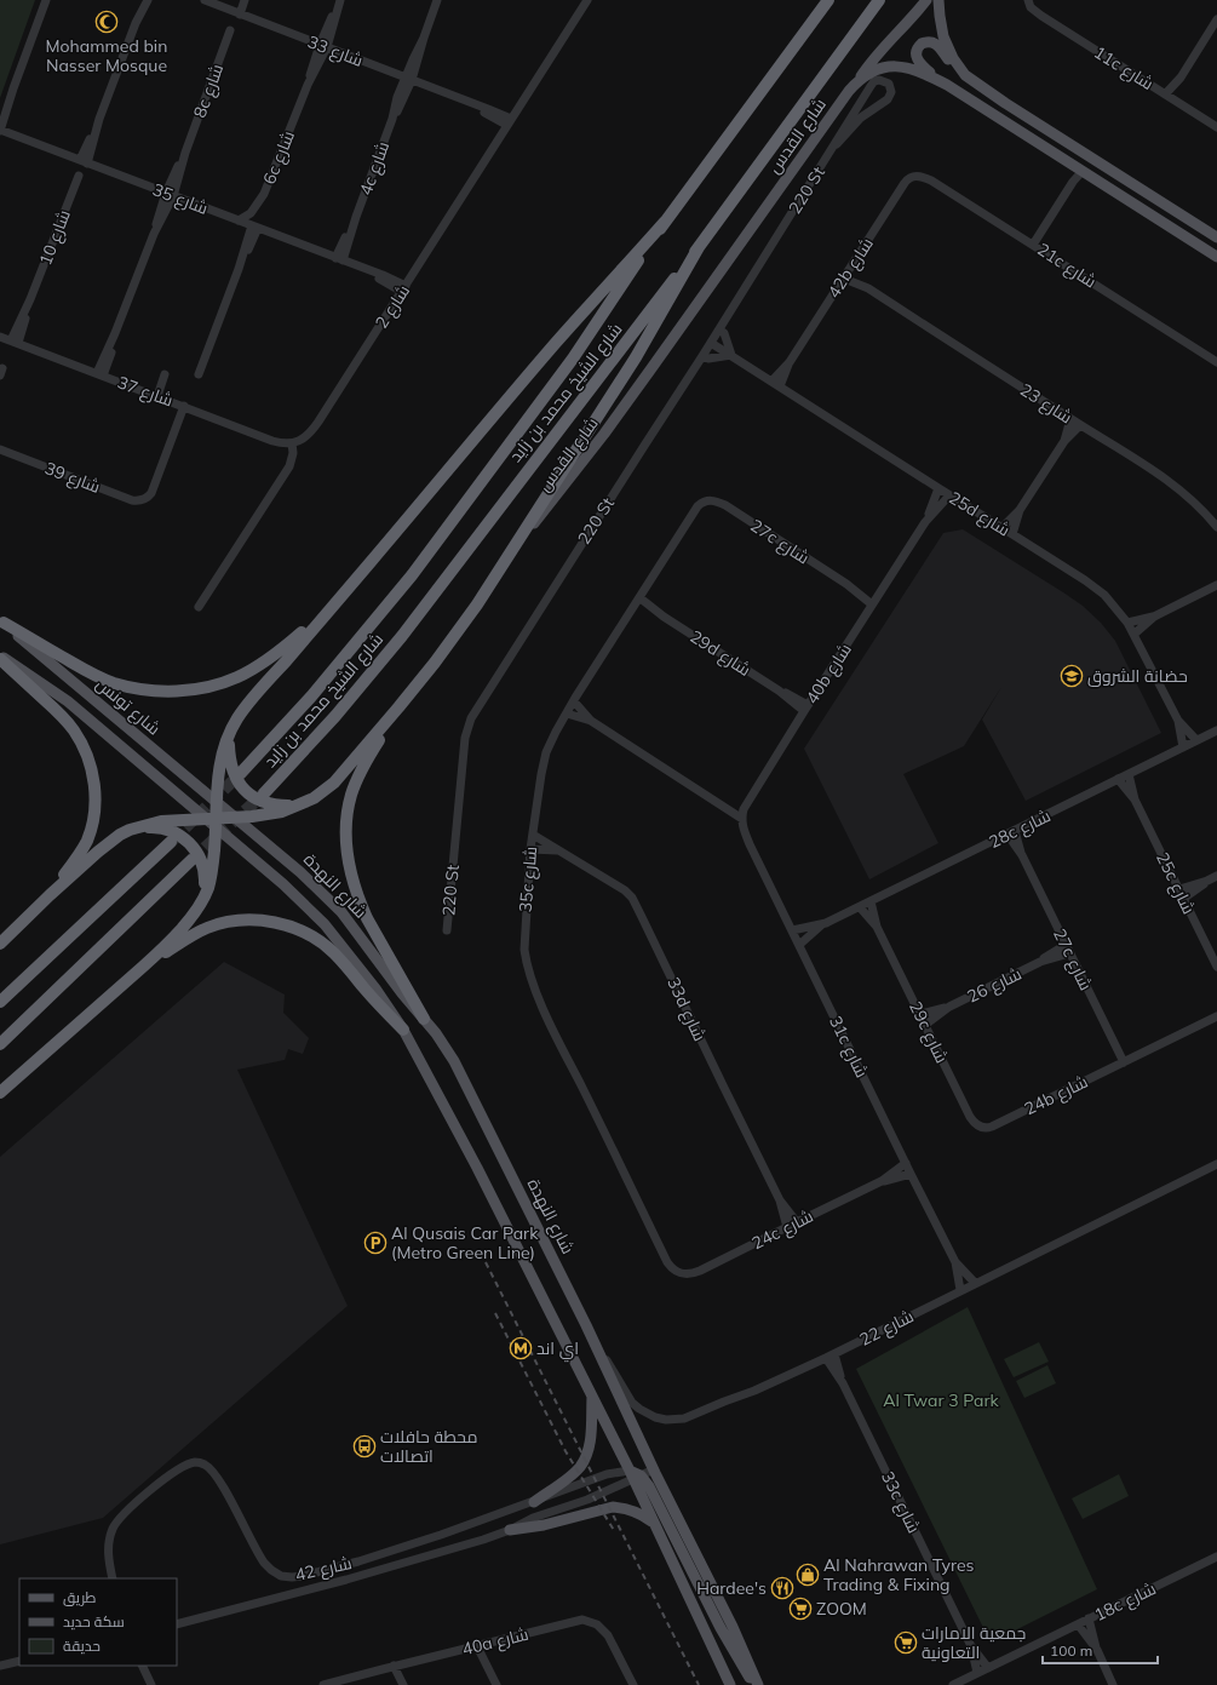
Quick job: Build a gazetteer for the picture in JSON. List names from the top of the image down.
{
  "streets": {
    "highway": ["شارع الشيخ محمد بن زايد"],
    "main road": ["شارع القدس", "شارع تونس", "شارع النهدة"],
    "street": [
      "شارع 33",
      "11c شارع",
      "8c شارع",
      "6c شارع",
      "4c شارع",
      "220 St",
      "شارع 35",
      "شارع 10",
      "21c شارع",
      "42b شارع",
      "شارع 2",
      "شارع 37",
      "شارع 23",
      "شارع 39",
      "25d شارع",
      "27c شارع",
      "29d شارع",
      "40b شارع",
      "28c شارع",
      "35c شارع",
      "25c شارع",
      "شارع 26",
      "33d شارع",
      "29c شارع",
      "31c شارع",
      "24b شارع",
      "24c شارع",
      "شارع 22",
      "33c شارع",
      "شارع 42",
      "18c شارع",
      "40a شارع"
    ]
  },
  "crossings": [
    ["شارع 33", "6c شارع"],
    ["شارع 33", "4c شارع"],
    ["شارع 33", "شارع 2"],
    ["8c شارع", "شارع 35"],
    ["8c شارع", "شارع 37"],
    ["6c شارع", "شارع 35"],
    ["4c شارع", "شارع 35"],
    ["220 St", "25d شارع"],
    ["شارع 35", "شارع 2"],
    ["شارع 10", "شارع 37"],
    ["21c شارع", "42b شارع"],
    ["42b شارع", "شارع 23"],
    ["42b شارع", "25d شارع"],
    ["شارع 2", "شارع 37"],
    ["شارع 37", "شارع 39"],
    ["25d شارع", "40b شارع"],
    ["25d شارع", "28c شارع"],
    ["27c شارع", "40b شارع"],
    ["27c شارع", "28c شارع"],
    ["27c شارع", "35c شارع"],
    ["27c شارع", "شارع 26"],
    ["27c شارع", "24b شارع"],
    ["29d شارع", "40b شارع"],
    ["29d شارع", "35c شارع"],
    ["40b شارع", "31c شارع"],
    ["شارع تونس", "شارع النهدة"],
    ["28c شارع", "25c شارع"],
    ["28c شارع", "29c شارع"],
    ["28c شارع", "31c شارع"],
    ["35c شارع", "33d شارع"],
    ["35c شارع", "24c شارع"],
    ["شارع النهدة", "شارع 22"],
    ["شارع النهدة", "شارع 42"],
    ["شارع 26", "29c شارع"],
    ["33d شارع", "24c شارع"],
    ["29c شارع", "24b شارع"],
    ["31c شارع", "24c شارع"],
    ["31c شارع", "شارع 22"],
    ["شارع 22", "33c شارع"],
    ["33c شارع", "18c شارع"]
  ],
  "parks": ["Al Twar 3 Park"],
  "places": {
    "mosque": ["Mohammed bin Nasser Mosque"],
    "school or university": ["حضانة الشروق"],
    "parking": ["Al Qusais Car Park (Metro Green Line)"],
    "metro station": ["اي اند"],
    "bus stop": ["محطة حافلات اتصالات"],
    "shop": ["Al Nahrawan Tyres Trading & Fixing"],
    "restaurant": ["Hardee's"],
    "supermarket": ["ZOOM", "جمعية الامارات التعاونية"]
  },
  "legend": ["طريق", "سكة حديد", "حديقة"],
  "scale_bar": "100 m"
}
